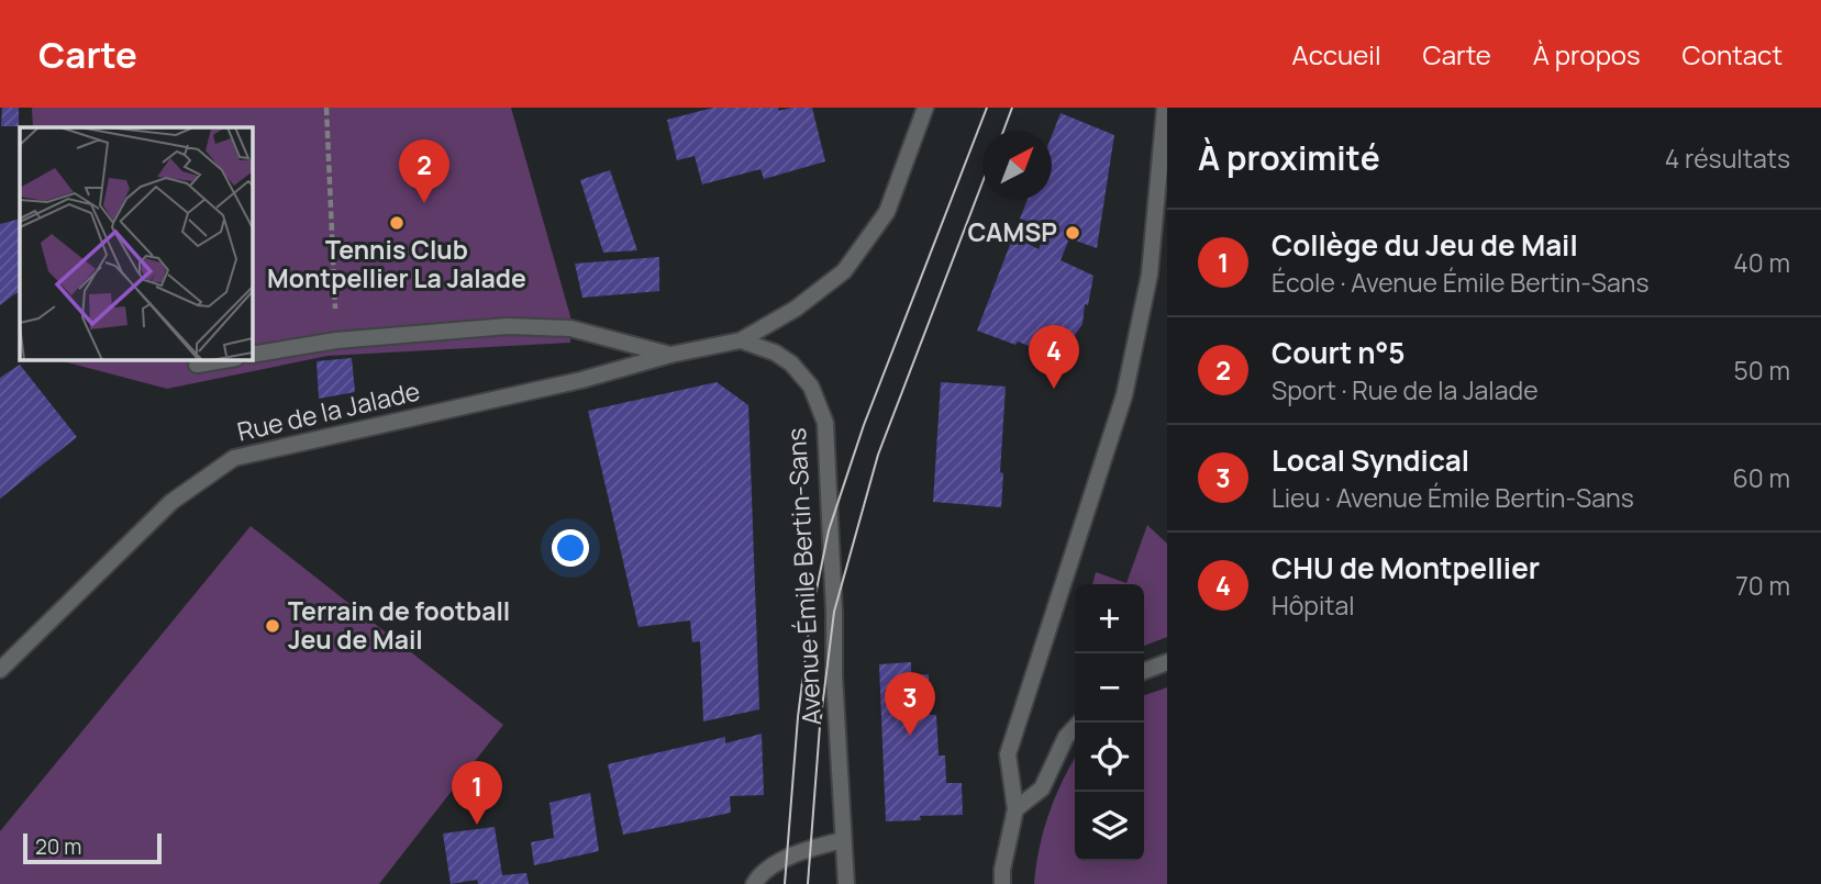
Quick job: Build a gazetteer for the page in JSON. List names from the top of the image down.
{
  "streets": {
    "street": ["Rue de la Jalade", "Avenue Émile Bertin-Sans"]
  },
  "crossings": [
    ["Rue de la Jalade", "Avenue Émile Bertin-Sans"]
  ],
  "places": ["Tennis Club Montpellier La Jalade", "CAMSP", "Terrain de football Jeu de Mail"],
  "scale_bar": "20 m",
  "north": "top right",
  "page": {
    "header": "Carte",
    "nav": [
      "Accueil",
      "Carte",
      "À propos",
      "Contact"
    ],
    "heading": ["À proximité", "4 résultats"],
    "pins": [
      "2",
      "4",
      "3",
      "1"
    ],
    "list": [
      {
        "mark": "1",
        "name": "Collège du Jeu de Mail",
        "note": "École · Avenue Émile Bertin-Sans",
        "value": "40 m"
      },
      {
        "mark": "2",
        "name": "Court n°5",
        "note": "Sport · Rue de la Jalade",
        "value": "50 m"
      },
      {
        "mark": "3",
        "name": "Local Syndical",
        "note": "Lieu · Avenue Émile Bertin-Sans",
        "value": "60 m"
      },
      {
        "mark": "4",
        "name": "CHU de Montpellier",
        "note": "Hôpital",
        "value": "70 m"
      }
    ],
    "map_buttons": ["+", "−"],
    "scale": "20 m"
  }
}
